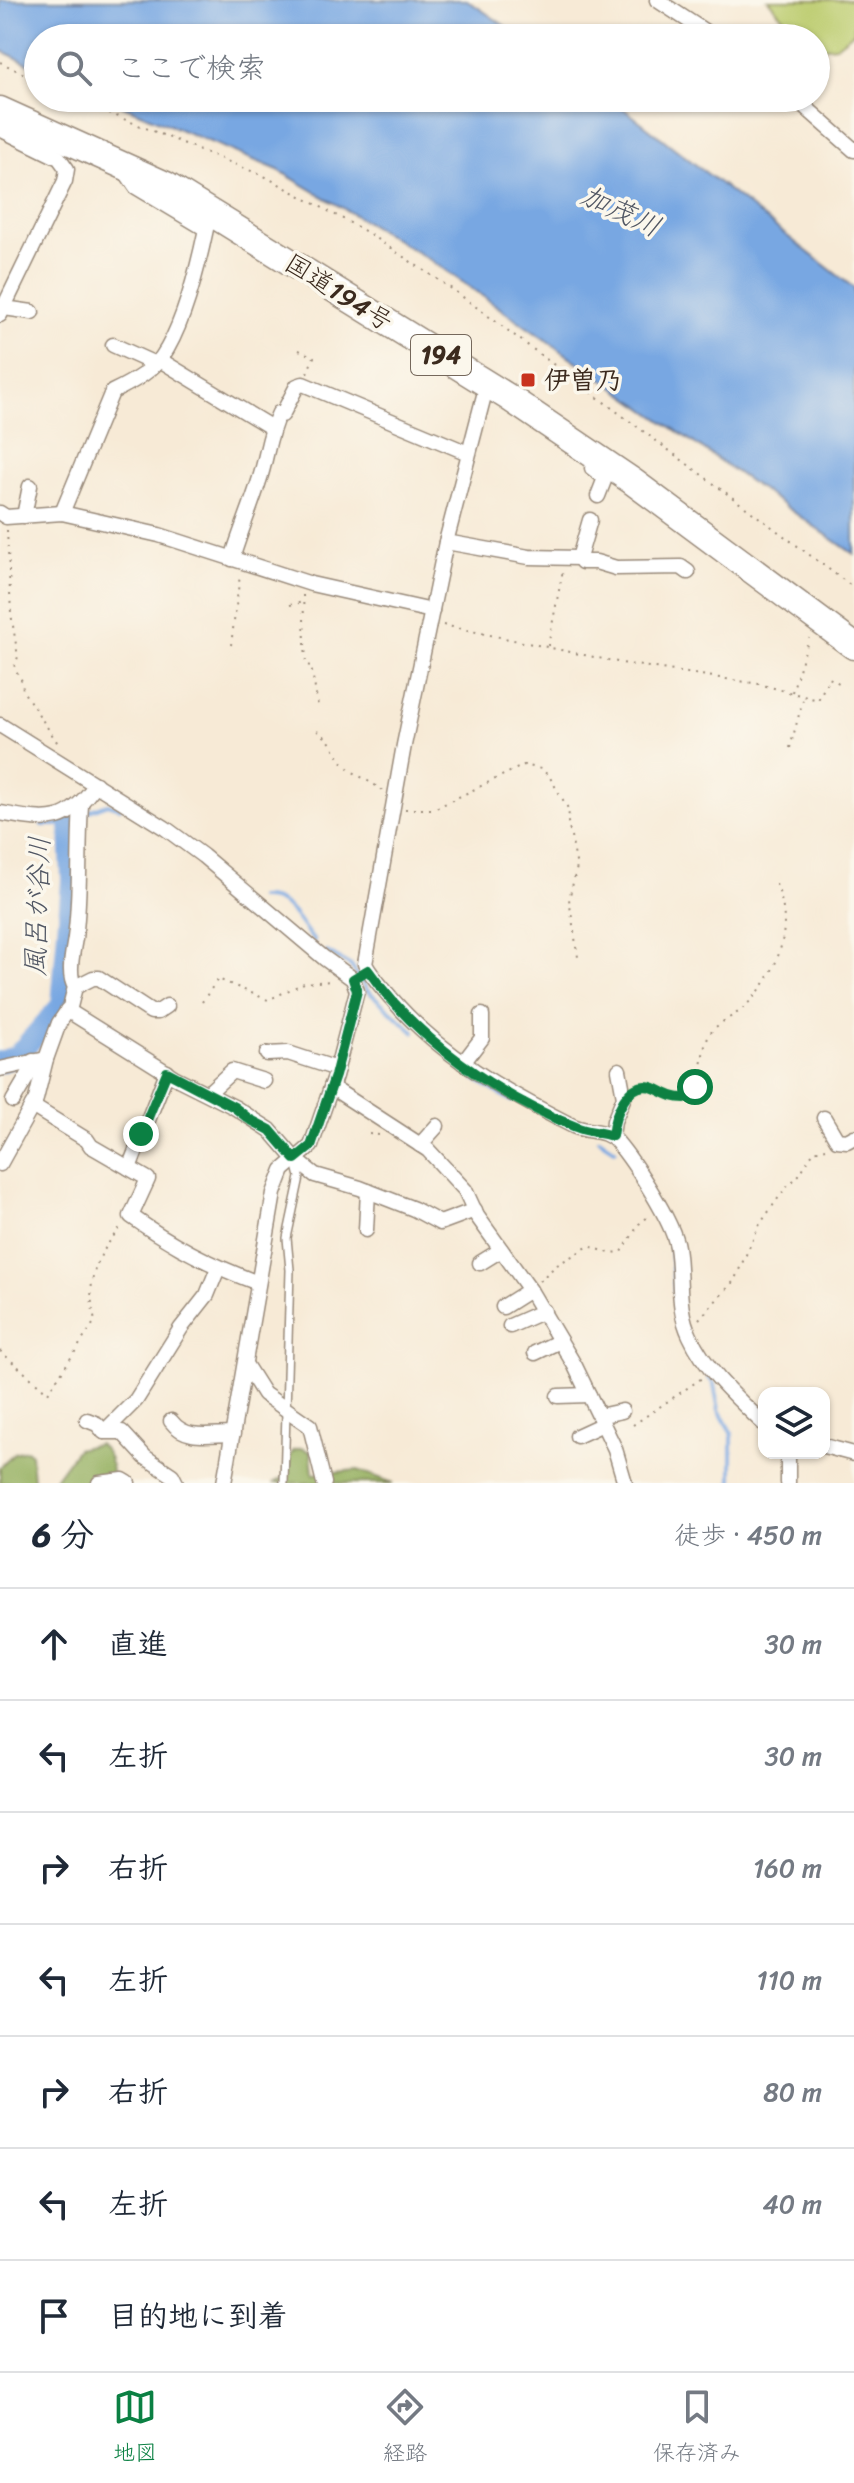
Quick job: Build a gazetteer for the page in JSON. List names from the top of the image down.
{
  "streets": {
    "highway": ["国道194号", "194"]
  },
  "water": ["加茂川", "風呂が谷川"],
  "places": {
    "transit": ["伊曽乃"]
  },
  "page": {
    "search": "ここで検索",
    "heading": ["6 分", "徒歩 · 450 m"],
    "list": [
      ["直進", "30 m"],
      ["左折", "30 m"],
      ["右折", "160 m"],
      ["左折", "110 m"],
      ["右折", "80 m"],
      ["左折", "40 m"],
      "目的地に到着"
    ],
    "nav": ["地図", "経路", "保存済み"]
  }
}
